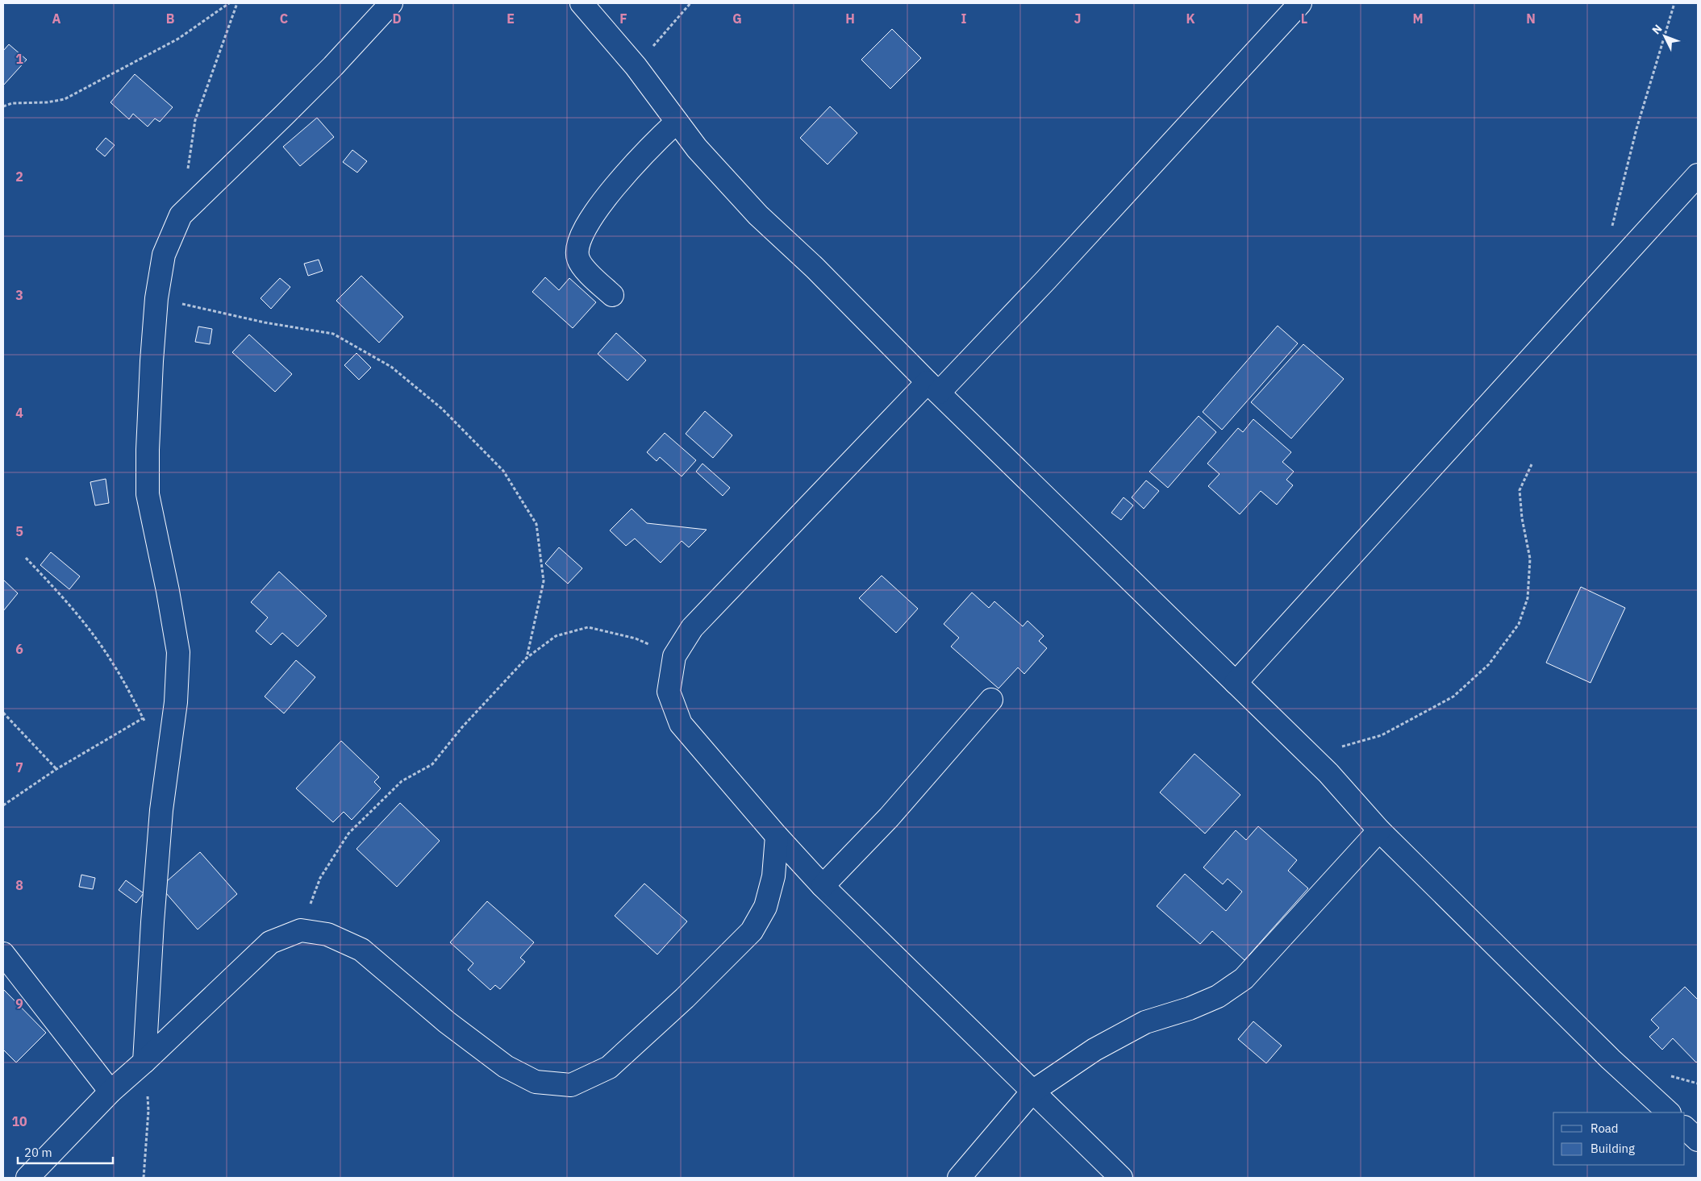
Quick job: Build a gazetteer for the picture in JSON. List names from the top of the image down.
{
  "legend": ["Road", "Building"],
  "scale_bar": "20 m",
  "north": "top left",
  "grid": {
    "columns": [
      "A",
      "B",
      "C",
      "D",
      "E",
      "F",
      "G",
      "H",
      "I",
      "J",
      "K",
      "L",
      "M",
      "N"
    ],
    "rows": [
      "1",
      "2",
      "3",
      "4",
      "5",
      "6",
      "7",
      "8",
      "9",
      "10"
    ]
  }
}
